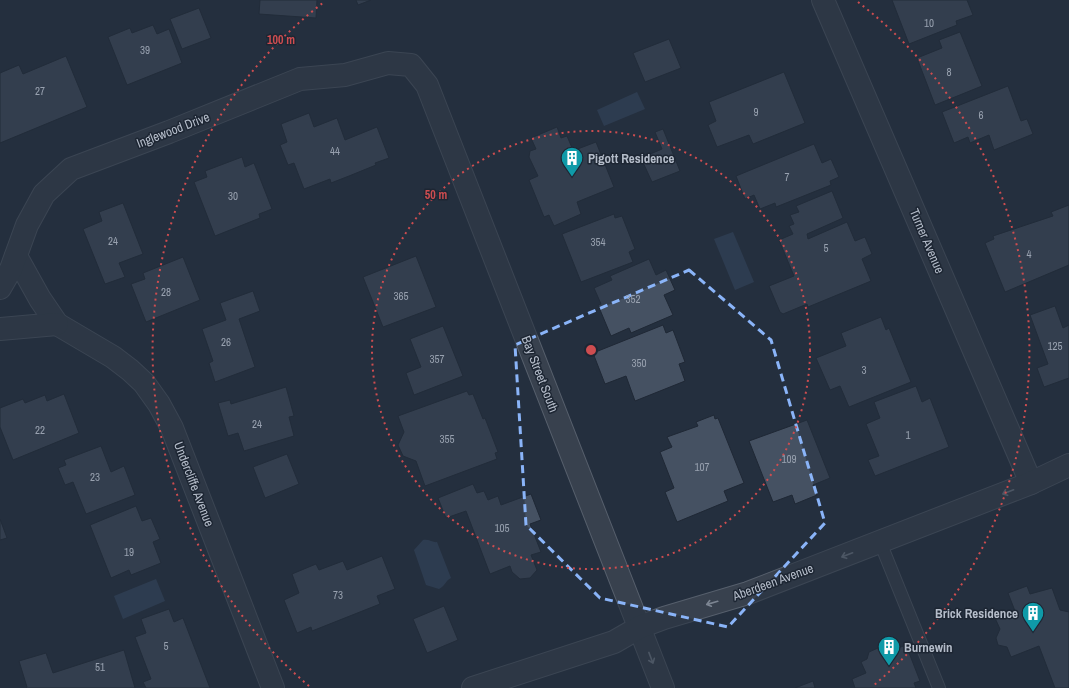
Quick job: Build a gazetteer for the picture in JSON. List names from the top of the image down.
{
  "streets": {
    "street": [
      "Inglewood Drive",
      "Turner Avenue",
      "Bay Street South",
      "Undercliffe Avenue",
      "Aberdeen Avenue"
    ]
  },
  "crossings": [
    ["Inglewood Drive", "Bay Street South"],
    ["Inglewood Drive", "Undercliffe Avenue"],
    ["Turner Avenue", "Aberdeen Avenue"],
    ["Bay Street South", "Aberdeen Avenue"]
  ],
  "one_way": ["Aberdeen Avenue"],
  "places": {
    "building": ["Pigott Residence", "Brick Residence", "Burnewin"]
  },
  "house_numbers": [
    "10",
    "39",
    "8",
    "27",
    "9",
    "6",
    "44",
    "7",
    "30",
    "24",
    "354",
    "5",
    "4",
    "28",
    "365",
    "352",
    "26",
    "125",
    "357",
    "350",
    "3",
    "24",
    "22",
    "1",
    "355",
    "109",
    "107",
    "23",
    "105",
    "19",
    "73",
    "5",
    "51"
  ],
  "rings": ["100 m", "50 m"]
}
